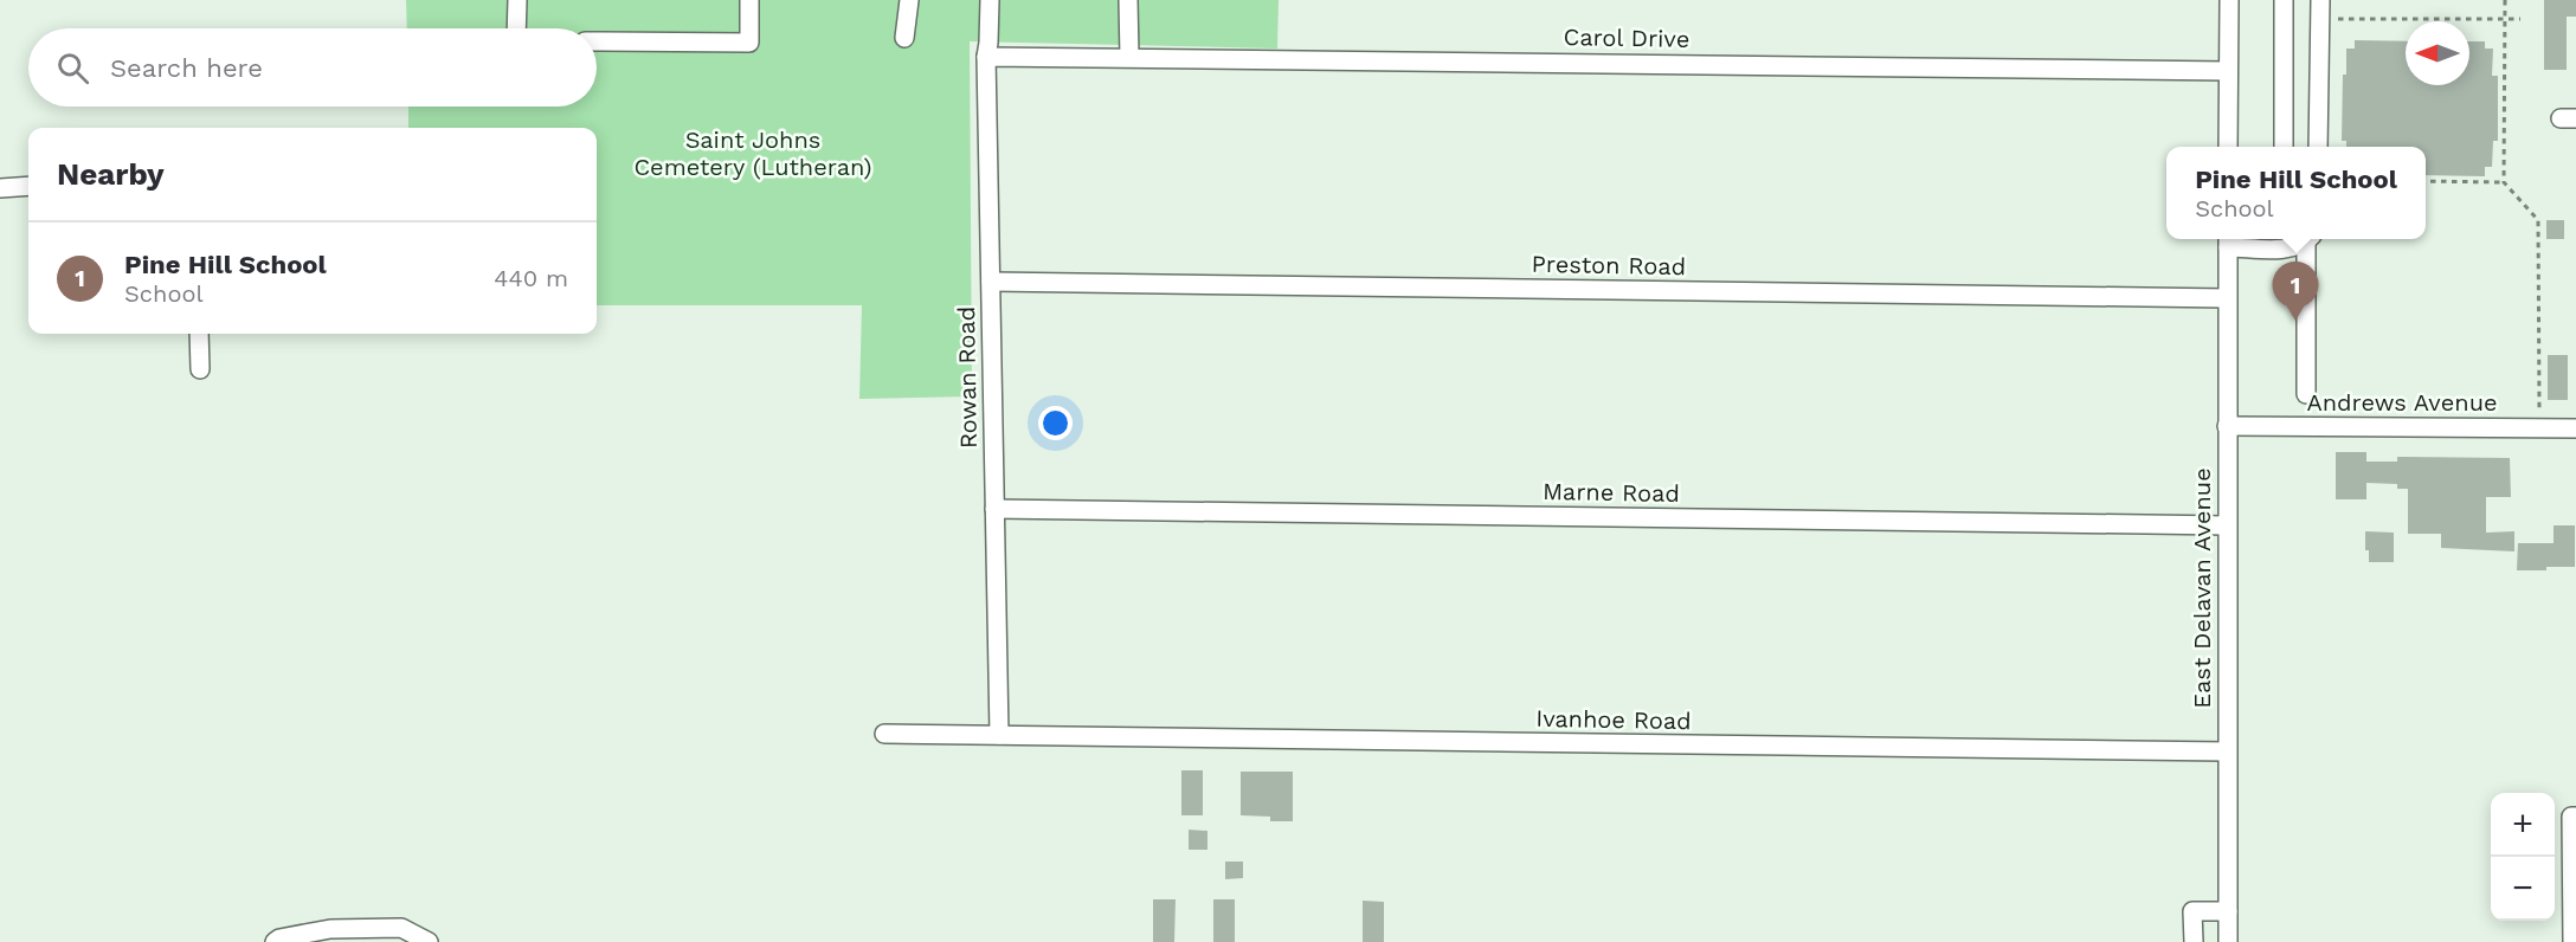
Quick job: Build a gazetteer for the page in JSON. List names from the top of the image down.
{
  "streets": {
    "street": [
      "Carol Drive",
      "Preston Road",
      "Rowan Road",
      "Andrews Avenue",
      "Marne Road",
      "East Delavan Avenue",
      "Ivanhoe Road"
    ]
  },
  "crossings": [
    ["Carol Drive", "Rowan Road"],
    ["Preston Road", "Rowan Road"],
    ["Preston Road", "East Delavan Avenue"],
    ["Rowan Road", "Marne Road"],
    ["Rowan Road", "Ivanhoe Road"],
    ["Andrews Avenue", "East Delavan Avenue"],
    ["Marne Road", "East Delavan Avenue"],
    ["East Delavan Avenue", "Ivanhoe Road"]
  ],
  "parks": ["Saint Johns Cemetery (Lutheran)"],
  "north": "left",
  "page": {
    "search": "Search here",
    "heading": "Nearby",
    "popup": ["Pine Hill School", "School"],
    "list": [
      {
        "mark": "1",
        "name": "Pine Hill School",
        "note": "School",
        "value": "440 m"
      }
    ],
    "pins": "1",
    "map_buttons": ["+", "−"]
  }
}
